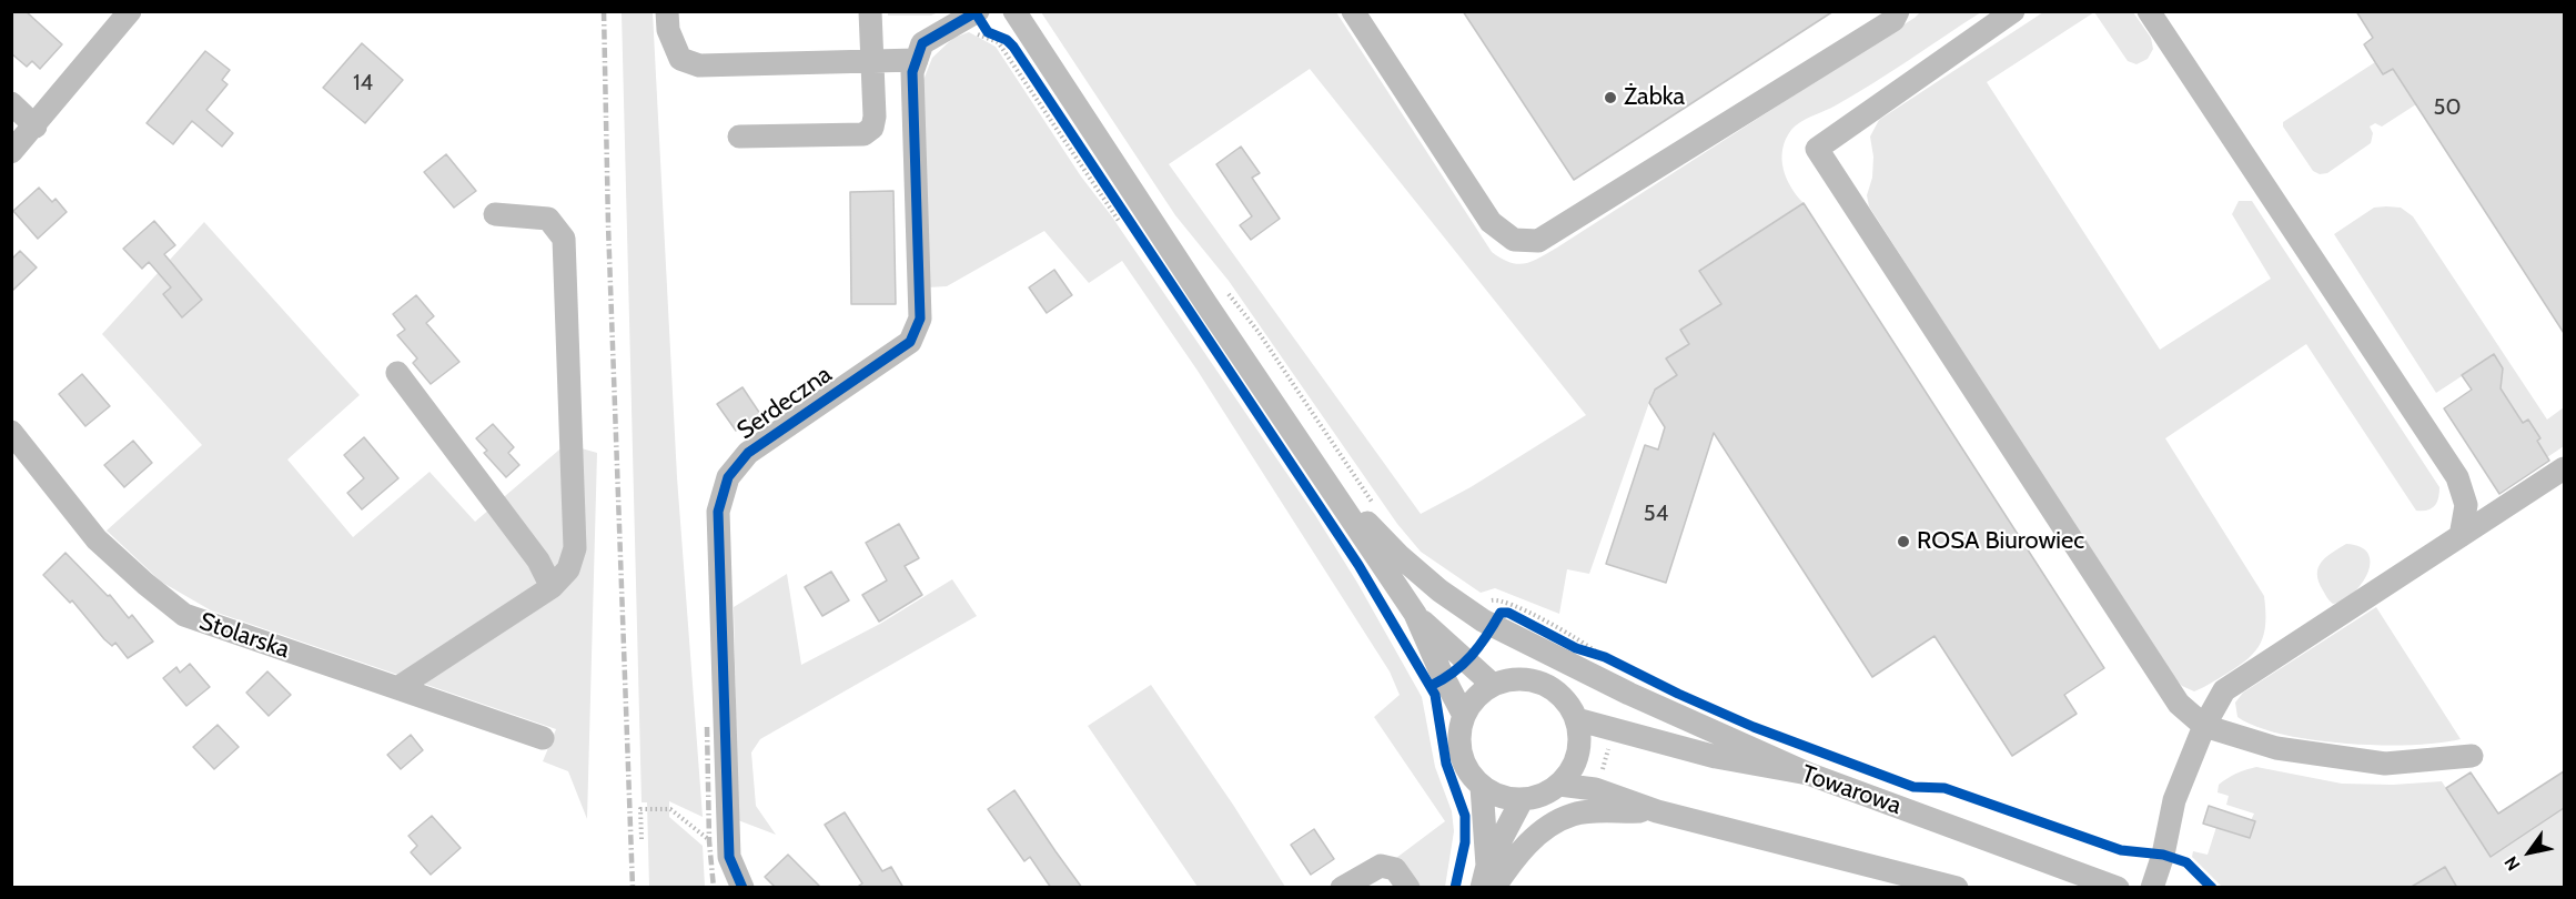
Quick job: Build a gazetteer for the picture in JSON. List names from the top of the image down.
{
  "streets": {
    "street": ["Serdeczna", "Stolarska", "Towarowa"]
  },
  "places": ["Żabka", "ROSA Biurowiec"],
  "house_numbers": ["14", "50", "54"],
  "north": "bottom left"
}
